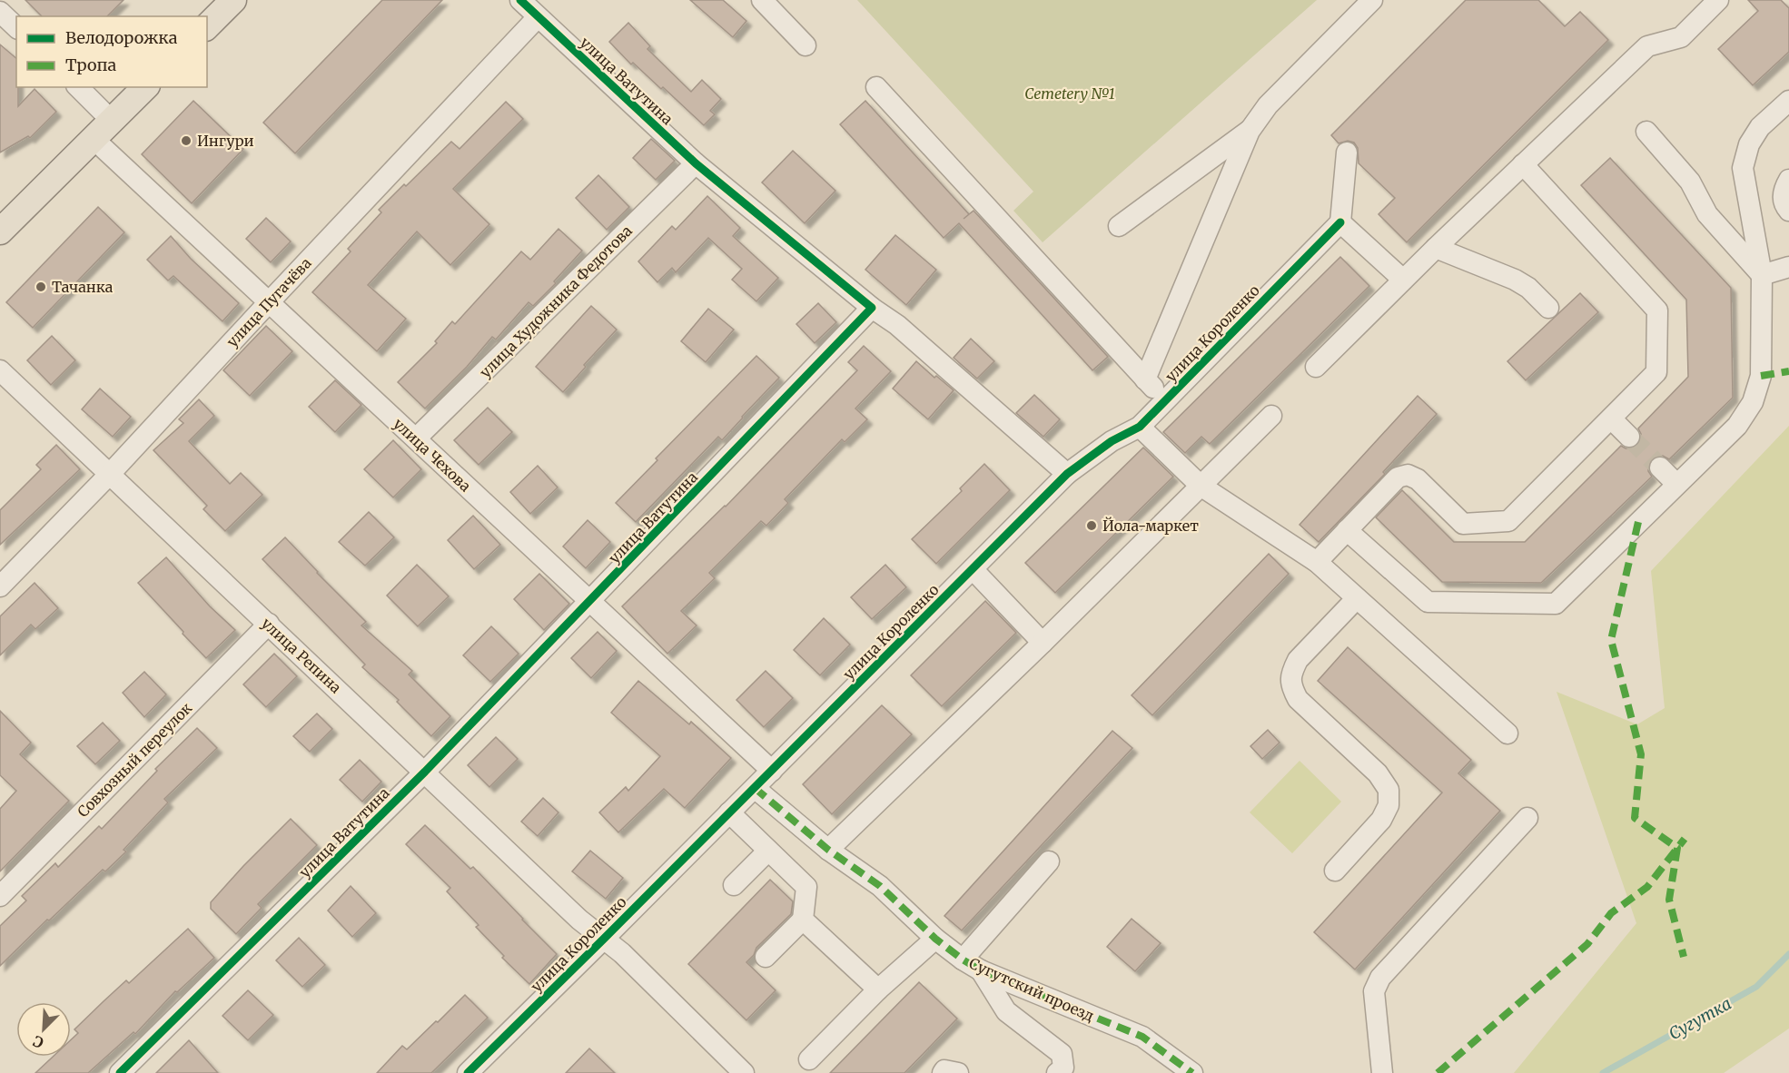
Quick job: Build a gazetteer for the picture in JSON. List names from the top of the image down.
{
  "streets": {
    "street": [
      "улица Ватутина",
      "улица Художника Федотова",
      "улица Пугачёва",
      "улица Короленко",
      "улица Чехова",
      "улица Репина",
      "Совхозный переулок",
      "Сугутский проезд"
    ]
  },
  "crossings": [
    ["улица Ватутина", "улица Художника Федотова"],
    ["улица Ватутина", "улица Пугачёва"],
    ["улица Ватутина", "улица Чехова"],
    ["улица Ватутина", "улица Репина"],
    ["улица Художника Федотова", "улица Чехова"],
    ["улица Пугачёва", "улица Чехова"],
    ["улица Пугачёва", "улица Репина"],
    ["улица Короленко", "улица Чехова"],
    ["улица Короленко", "улица Репина"],
    ["улица Короленко", "Сугутский проезд"],
    ["улица Репина", "Совхозный переулок"]
  ],
  "water": ["Сугутка"],
  "parks": ["Cemetery №1"],
  "places": ["Ингури", "Тачанка", "Йола-маркет"],
  "legend": ["Велодорожка", "Тропа"],
  "north": "bottom left"
}
